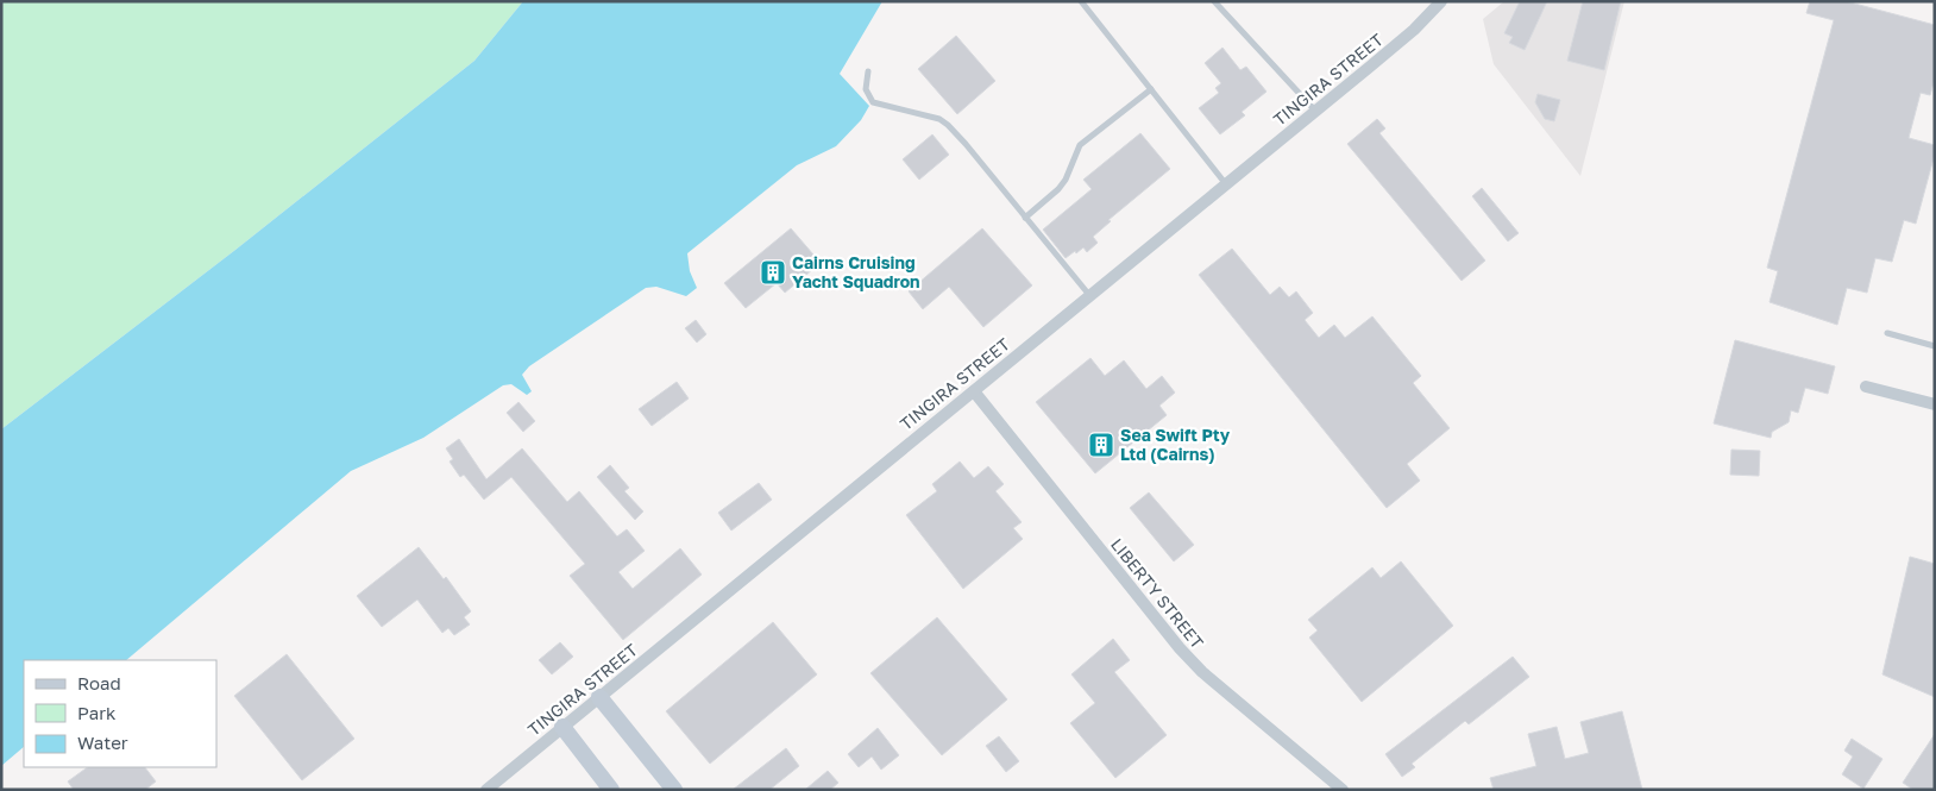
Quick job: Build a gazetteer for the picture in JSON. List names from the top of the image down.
{
  "streets": {
    "street": ["TINGIRA STREET", "LIBERTY STREET"]
  },
  "crossings": [
    ["TINGIRA STREET", "LIBERTY STREET"]
  ],
  "places": {
    "building": ["Cairns Cruising Yacht Squadron", "Sea Swift Pty Ltd (Cairns)"]
  },
  "legend": ["Road", "Park", "Water"]
}
